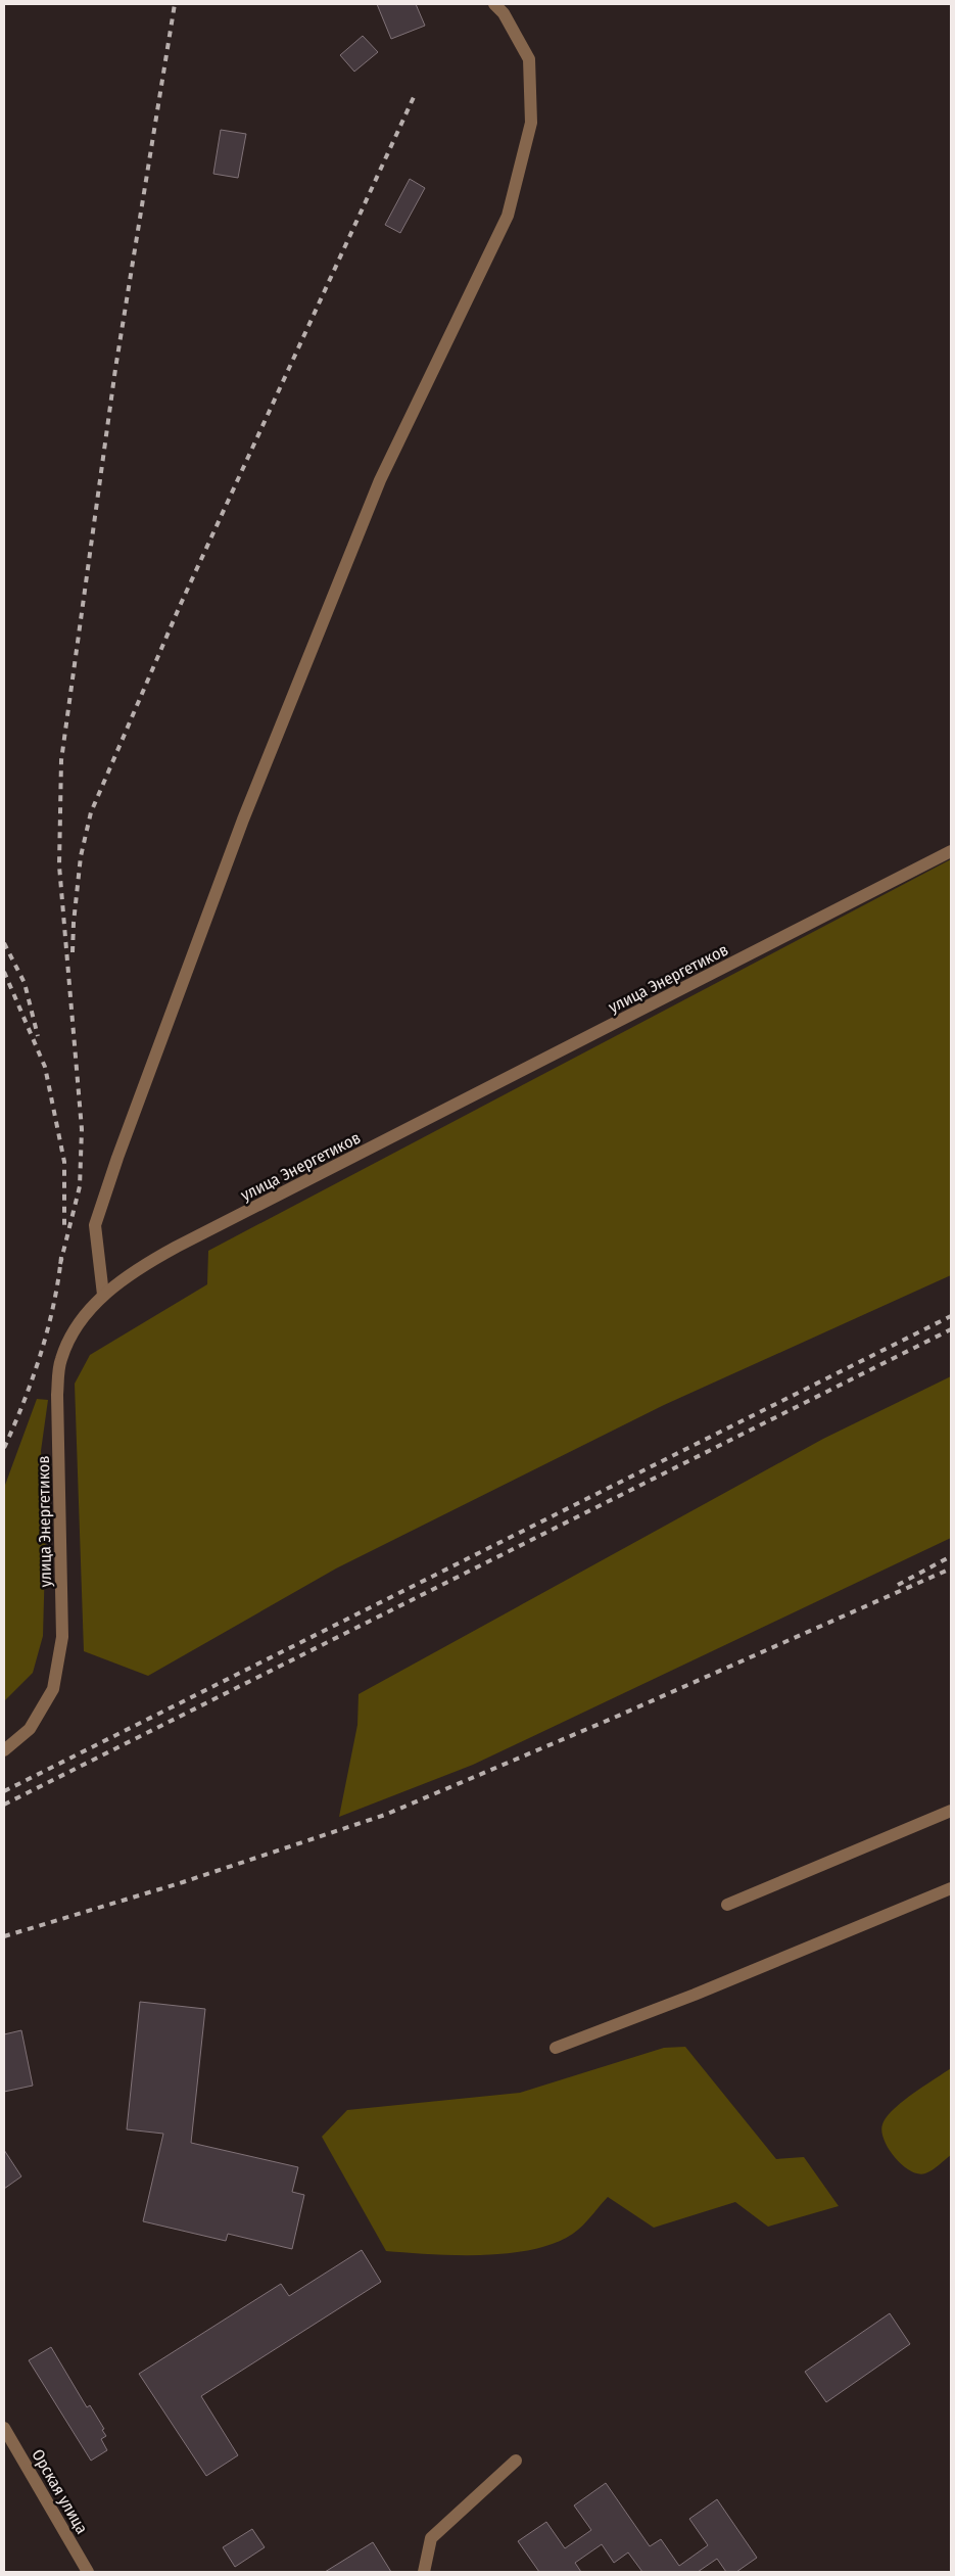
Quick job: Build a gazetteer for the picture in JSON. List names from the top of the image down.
{
  "streets": {
    "street": ["улица Энергетиков", "Орская улица"]
  }
}
